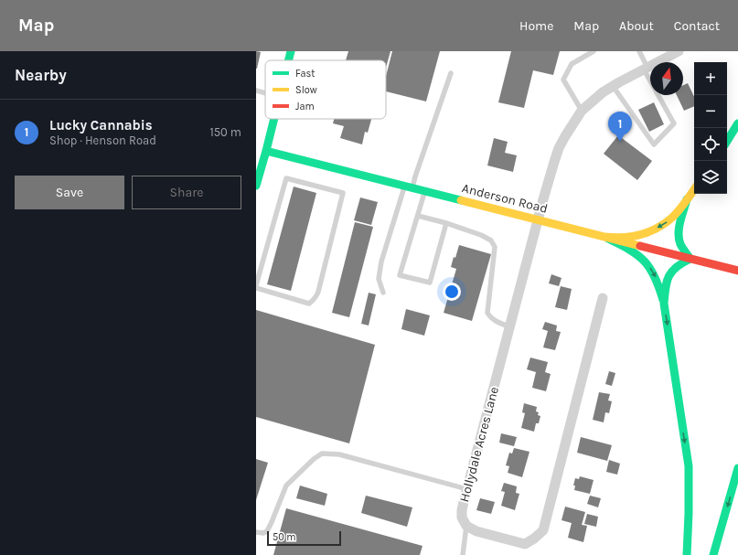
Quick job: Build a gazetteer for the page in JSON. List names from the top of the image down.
{
  "streets": {
    "main road": ["Anderson Road"],
    "street": ["Hollydale Acres Lane"]
  },
  "crossings": [
    ["Anderson Road", "Hollydale Acres Lane"]
  ],
  "legend": ["Fast", "Slow", "Jam"],
  "scale_bar": "50 m",
  "north": "top",
  "page": {
    "header": "Map",
    "nav": [
      "Home",
      "Map",
      "About",
      "Contact"
    ],
    "heading": "Nearby",
    "map_buttons": ["+", "−"],
    "list": [
      {
        "mark": "1",
        "name": "Lucky Cannabis",
        "note": "Shop · Henson Road",
        "value": "150 m"
      }
    ],
    "pins": "1",
    "buttons": ["Save", "Share"],
    "scale": "50 m"
  }
}
